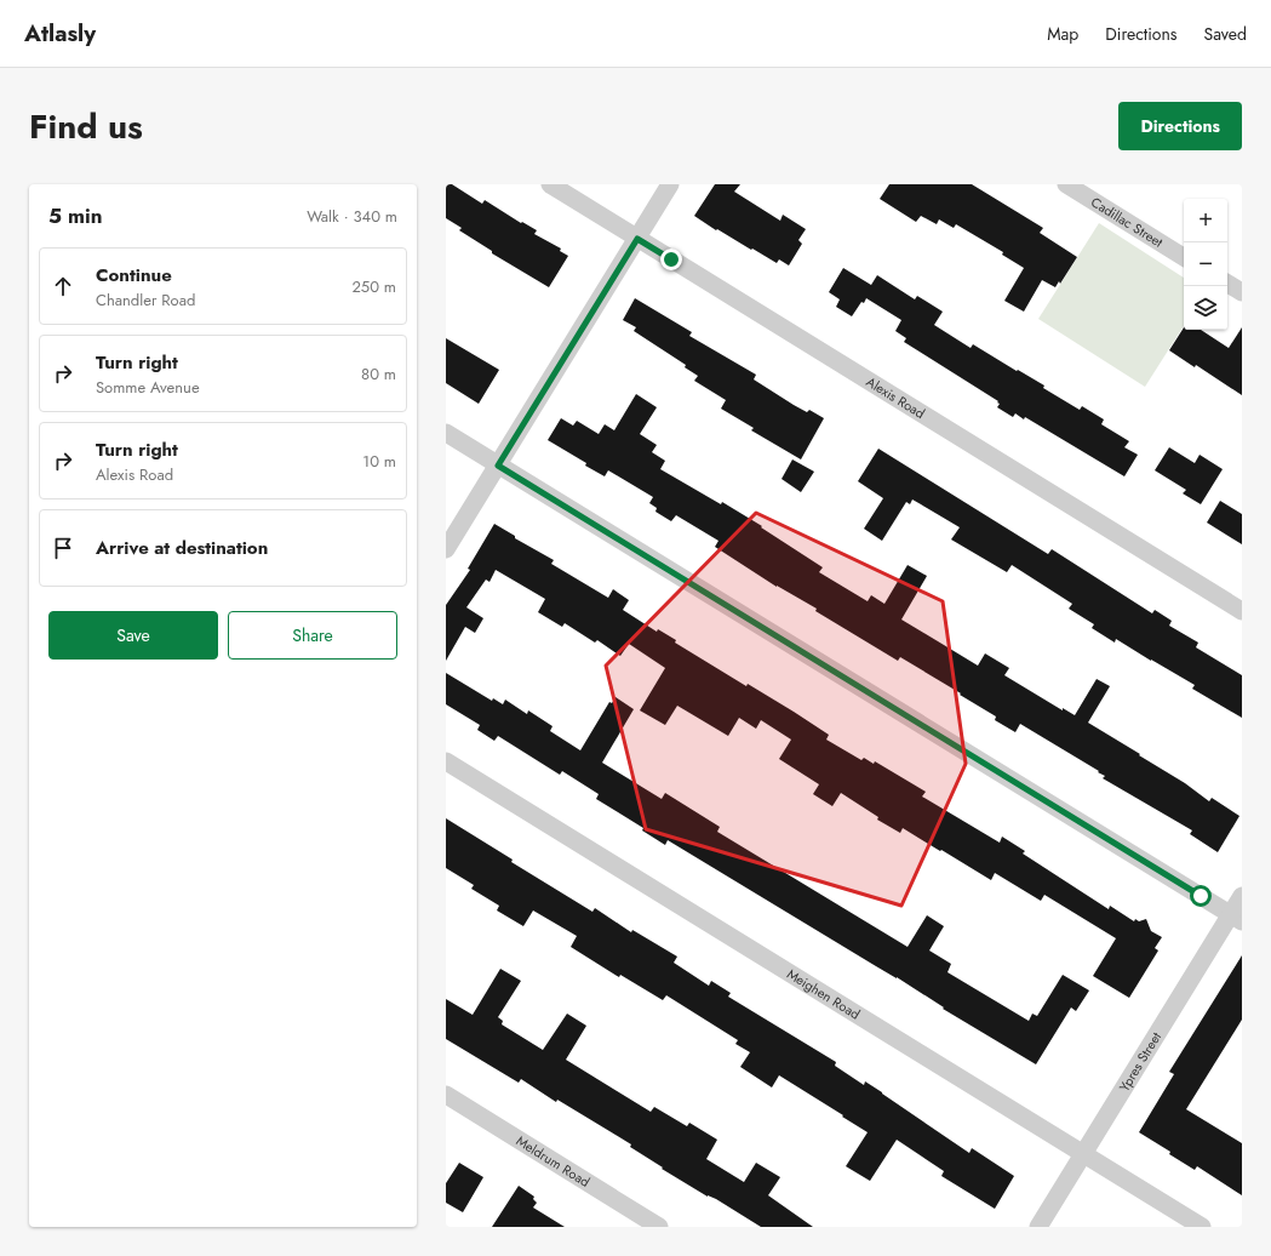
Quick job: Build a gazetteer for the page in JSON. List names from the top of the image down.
{
  "streets": {
    "street": [
      "Cadillac Street",
      "Alexis Road",
      "Meighen Road",
      "Ypres Street",
      "Meldrum Road"
    ]
  },
  "crossings": [
    ["Meighen Road", "Ypres Street"]
  ],
  "page": {
    "header": "Atlasly",
    "nav": ["Map", "Directions", "Saved"],
    "title": "Find us",
    "buttons": [
      "Directions",
      ["Save", "Share"]
    ],
    "heading": ["5 min", "Walk · 340 m"],
    "map_buttons": ["+", "−"],
    "list": [
      ["Continue", "Chandler Road", "250 m"],
      ["Turn right", "Somme Avenue", "80 m"],
      ["Turn right", "Alexis Road", "10 m"],
      "Arrive at destination"
    ]
  }
}
